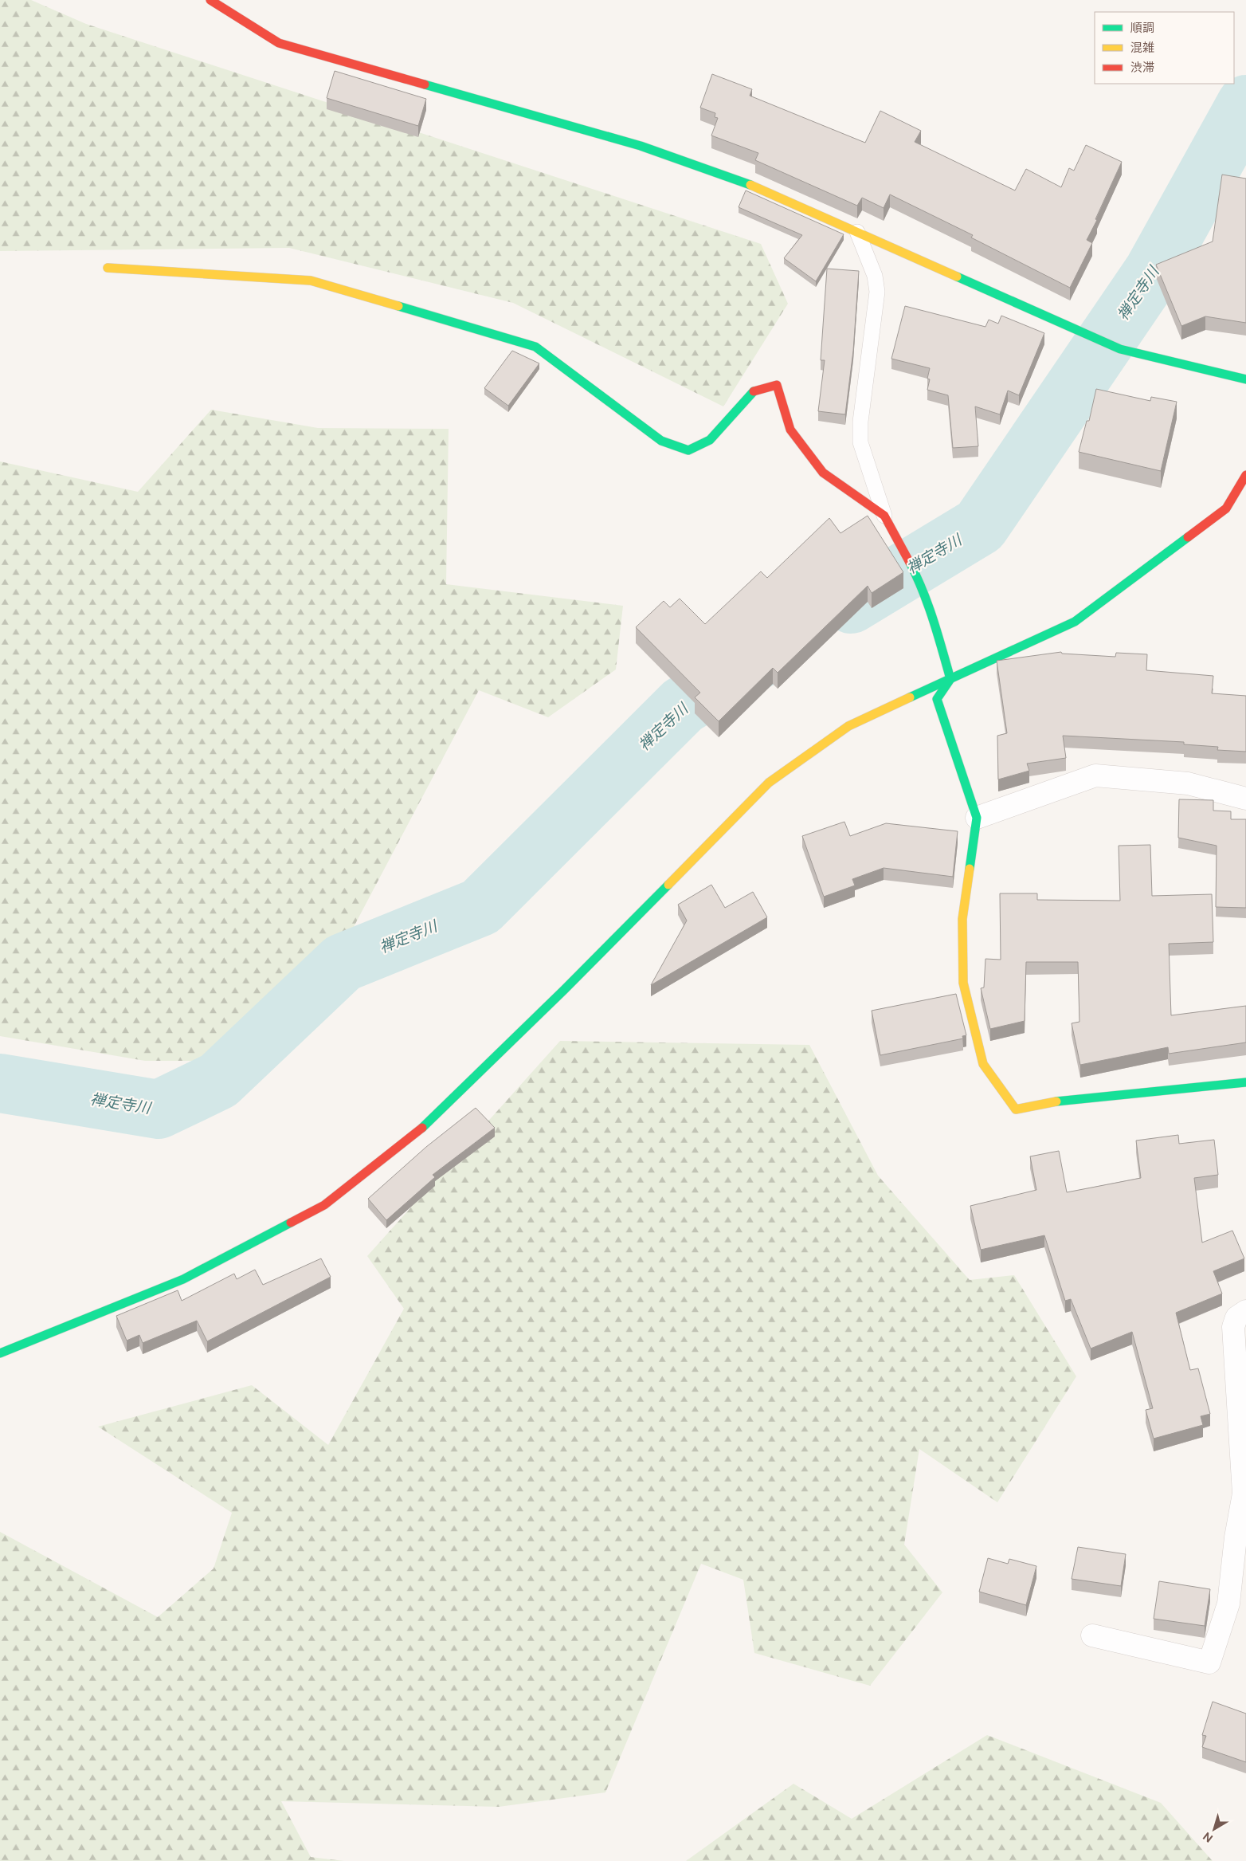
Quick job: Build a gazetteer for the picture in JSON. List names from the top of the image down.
{
  "water": ["禅定寺川"],
  "legend": ["順調", "混雑", "渋滞"],
  "north": "bottom left"
}
